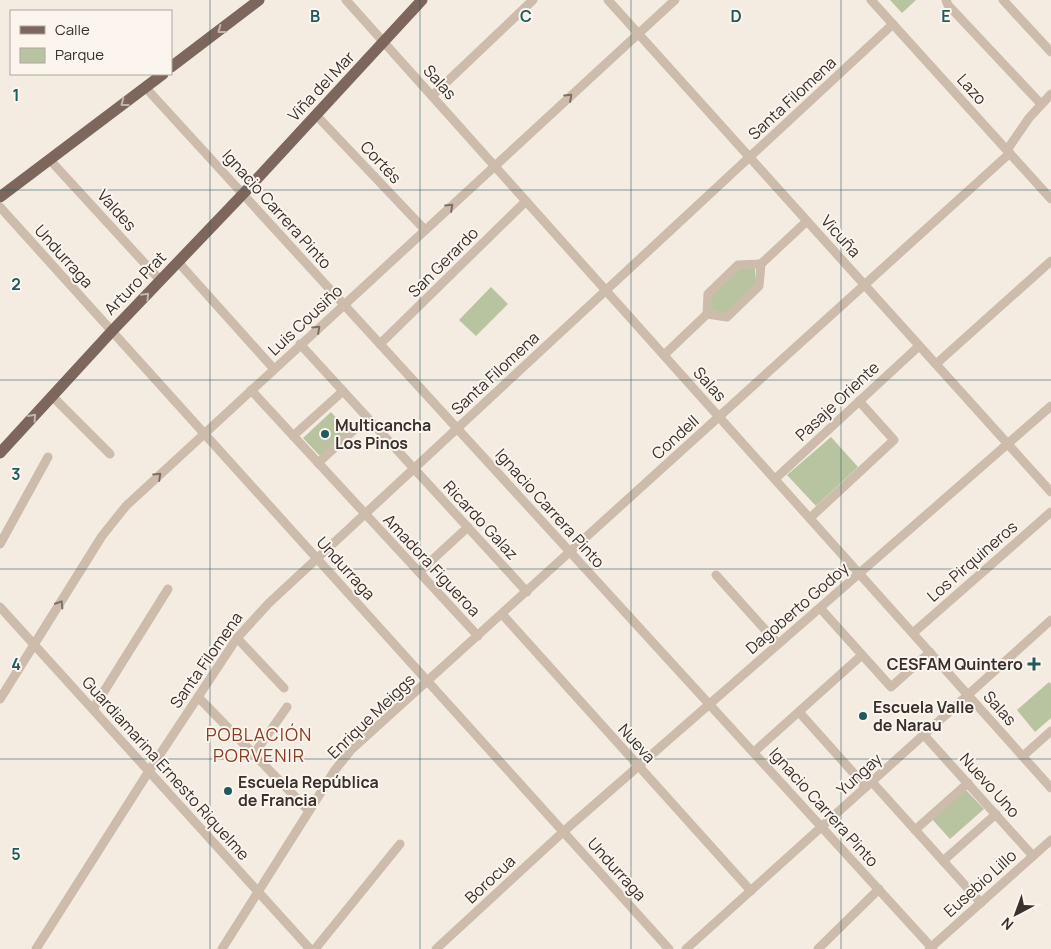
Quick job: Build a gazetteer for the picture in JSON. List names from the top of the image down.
{
  "streets": {
    "main road": ["Viña del Mar", "Arturo Prat"],
    "street": [
      "Salas",
      "Lazo",
      "Santa Filomena",
      "Cortés",
      "Ignacio Carrera Pinto",
      "Valdes",
      "Vicuña",
      "Undurraga",
      "San Gerardo",
      "Luis Cousiño",
      "Pasaje Oriente",
      "Condell",
      "Ricardo Galaz",
      "Los Pirquineros",
      "Amadora Figueroa",
      "Dagoberto Godoy",
      "Enrique Meiggs",
      "Nueva",
      "Guardiamarina Ernesto Riquelme",
      "Yungay",
      "Nuevo Uno",
      "Borocua",
      "Eusebio Lillo"
    ]
  },
  "crossings": [
    ["Salas", "Viña del Mar"],
    ["Salas", "Santa Filomena"],
    ["Salas", "San Gerardo"],
    ["Salas", "Luis Cousiño"],
    ["Salas", "Pasaje Oriente"],
    ["Salas", "Condell"],
    ["Salas", "Los Pirquineros"],
    ["Salas", "Dagoberto Godoy"],
    ["Salas", "Yungay"],
    ["Viña del Mar", "Cortés"],
    ["Viña del Mar", "Ignacio Carrera Pinto"],
    ["Viña del Mar", "Arturo Prat"],
    ["Lazo", "Santa Filomena"],
    ["Lazo", "Condell"],
    ["Santa Filomena", "Ignacio Carrera Pinto"],
    ["Santa Filomena", "Vicuña"],
    ["Santa Filomena", "Undurraga"],
    ["Santa Filomena", "Ricardo Galaz"],
    ["Santa Filomena", "Amadora Figueroa"],
    ["Santa Filomena", "Guardiamarina Ernesto Riquelme"],
    ["Cortés", "Luis Cousiño"],
    ["Ignacio Carrera Pinto", "San Gerardo"],
    ["Ignacio Carrera Pinto", "Arturo Prat"],
    ["Ignacio Carrera Pinto", "Luis Cousiño"],
    ["Ignacio Carrera Pinto", "Condell"],
    ["Ignacio Carrera Pinto", "Dagoberto Godoy"],
    ["Ignacio Carrera Pinto", "Yungay"],
    ["Ignacio Carrera Pinto", "Eusebio Lillo"],
    ["Valdes", "Arturo Prat"],
    ["Vicuña", "Luis Cousiño"],
    ["Vicuña", "Pasaje Oriente"],
    ["Vicuña", "Condell"],
    ["Vicuña", "Dagoberto Godoy"],
    ["Undurraga", "Arturo Prat"],
    ["Undurraga", "Luis Cousiño"],
    ["Undurraga", "Condell"],
    ["Undurraga", "Dagoberto Godoy"],
    ["Undurraga", "Enrique Meiggs"],
    ["Undurraga", "Borocua"],
    ["Luis Cousiño", "Ricardo Galaz"],
    ["Luis Cousiño", "Amadora Figueroa"],
    ["Luis Cousiño", "Guardiamarina Ernesto Riquelme"],
    ["Condell", "Ricardo Galaz"],
    ["Condell", "Amadora Figueroa"],
    ["Condell", "Enrique Meiggs"],
    ["Condell", "Nueva"],
    ["Dagoberto Godoy", "Nueva"],
    ["Dagoberto Godoy", "Borocua"],
    ["Enrique Meiggs", "Guardiamarina Ernesto Riquelme"],
    ["Nueva", "Yungay"],
    ["Yungay", "Nuevo Uno"],
    ["Nuevo Uno", "Eusebio Lillo"]
  ],
  "one_way": ["Arturo Prat", "Luis Cousiño"],
  "districts": ["POBLACIÓN PORVENIR"],
  "places": {
    "other": ["Multicancha Los Pinos", "Escuela Valle de Narau", "Escuela República de Francia"],
    "health": ["CESFAM Quintero"]
  },
  "legend": ["Calle", "Parque"],
  "north": "bottom left",
  "grid": {
    "columns": [
      "B",
      "C",
      "D",
      "E"
    ],
    "rows": [
      "1",
      "2",
      "3",
      "4",
      "5"
    ]
  }
}
